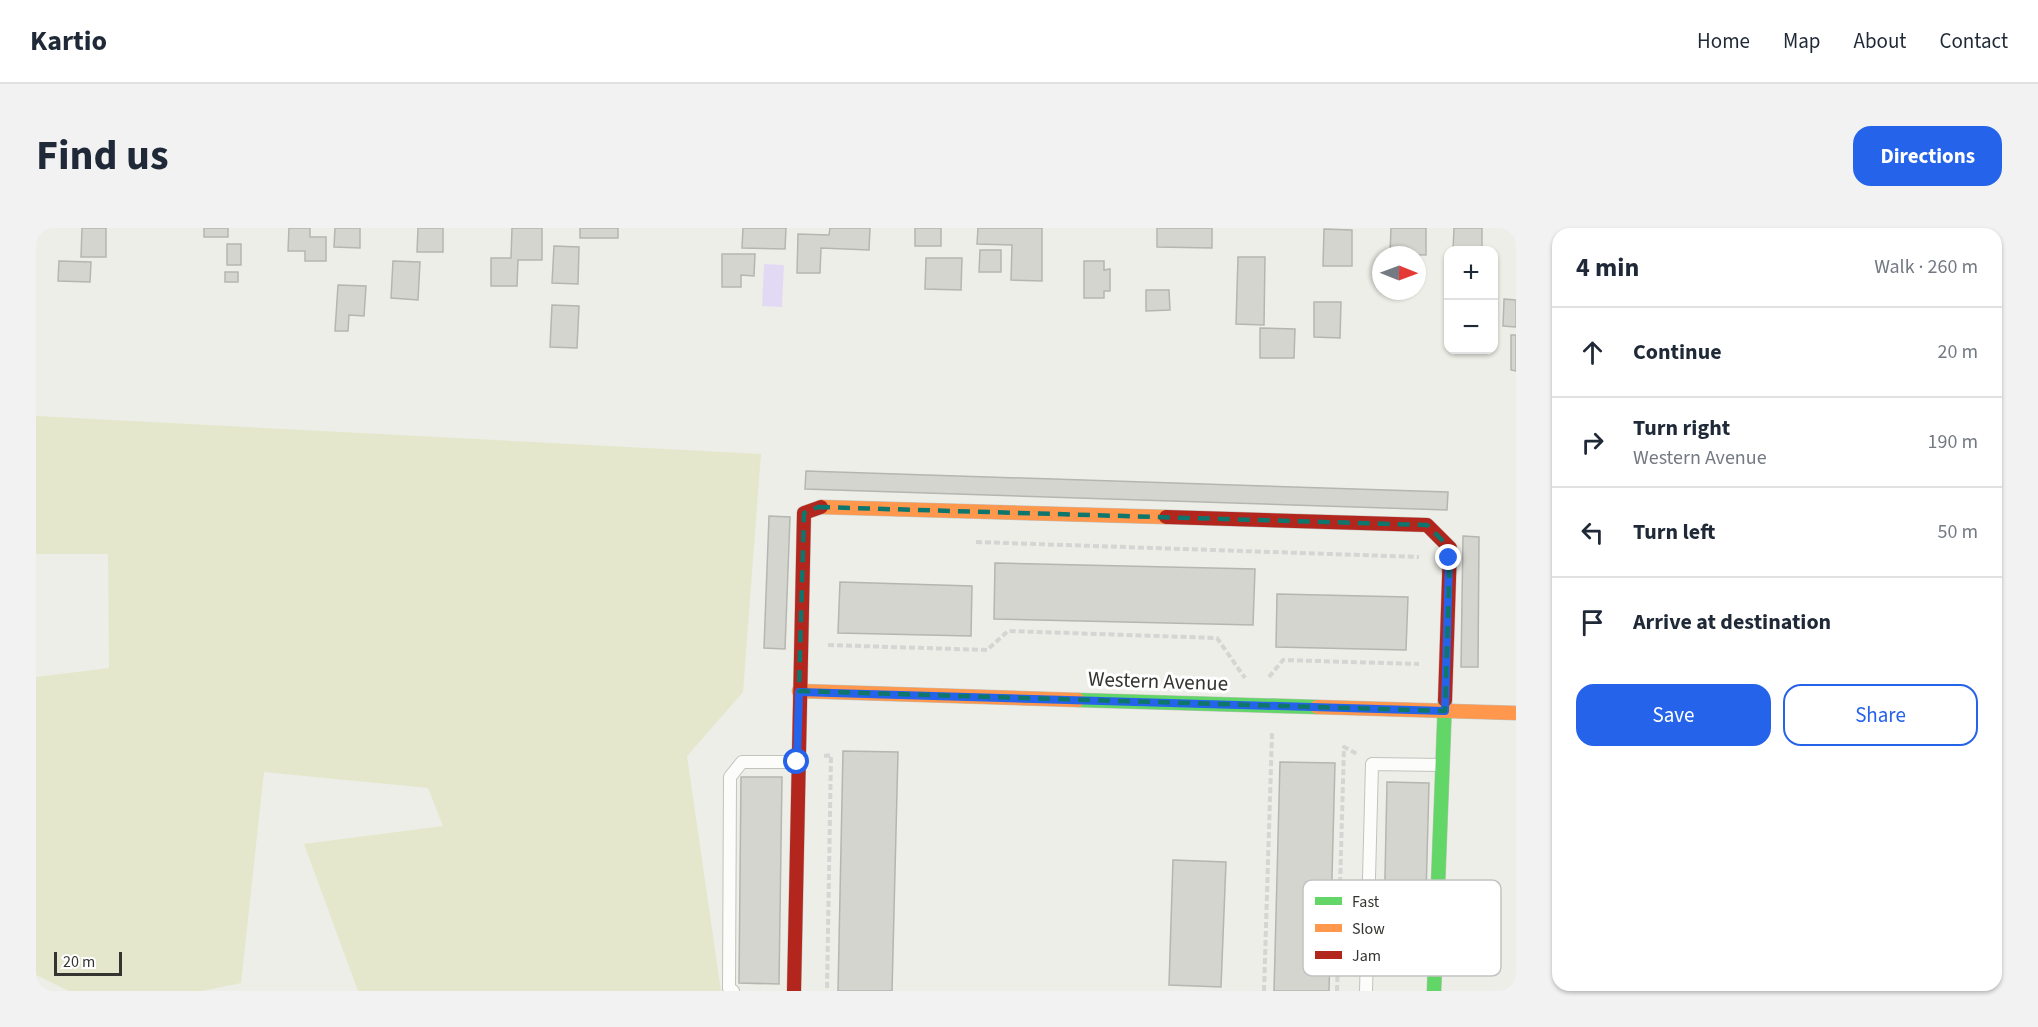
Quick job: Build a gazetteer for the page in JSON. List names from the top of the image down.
{
  "streets": {
    "street": ["Western Avenue"]
  },
  "legend": ["Fast", "Slow", "Jam"],
  "scale_bar": "20 m",
  "north": "right",
  "page": {
    "header": "Kartio",
    "nav": [
      "Home",
      "Map",
      "About",
      "Contact"
    ],
    "title": "Find us",
    "buttons": [
      "Directions",
      ["Save", "Share"]
    ],
    "heading": ["4 min", "Walk · 260 m"],
    "map_buttons": ["+", "−"],
    "list": [
      ["Continue", "20 m"],
      ["Turn right", "Western Avenue", "190 m"],
      ["Turn left", "50 m"],
      "Arrive at destination"
    ],
    "scale": "20 m"
  }
}
